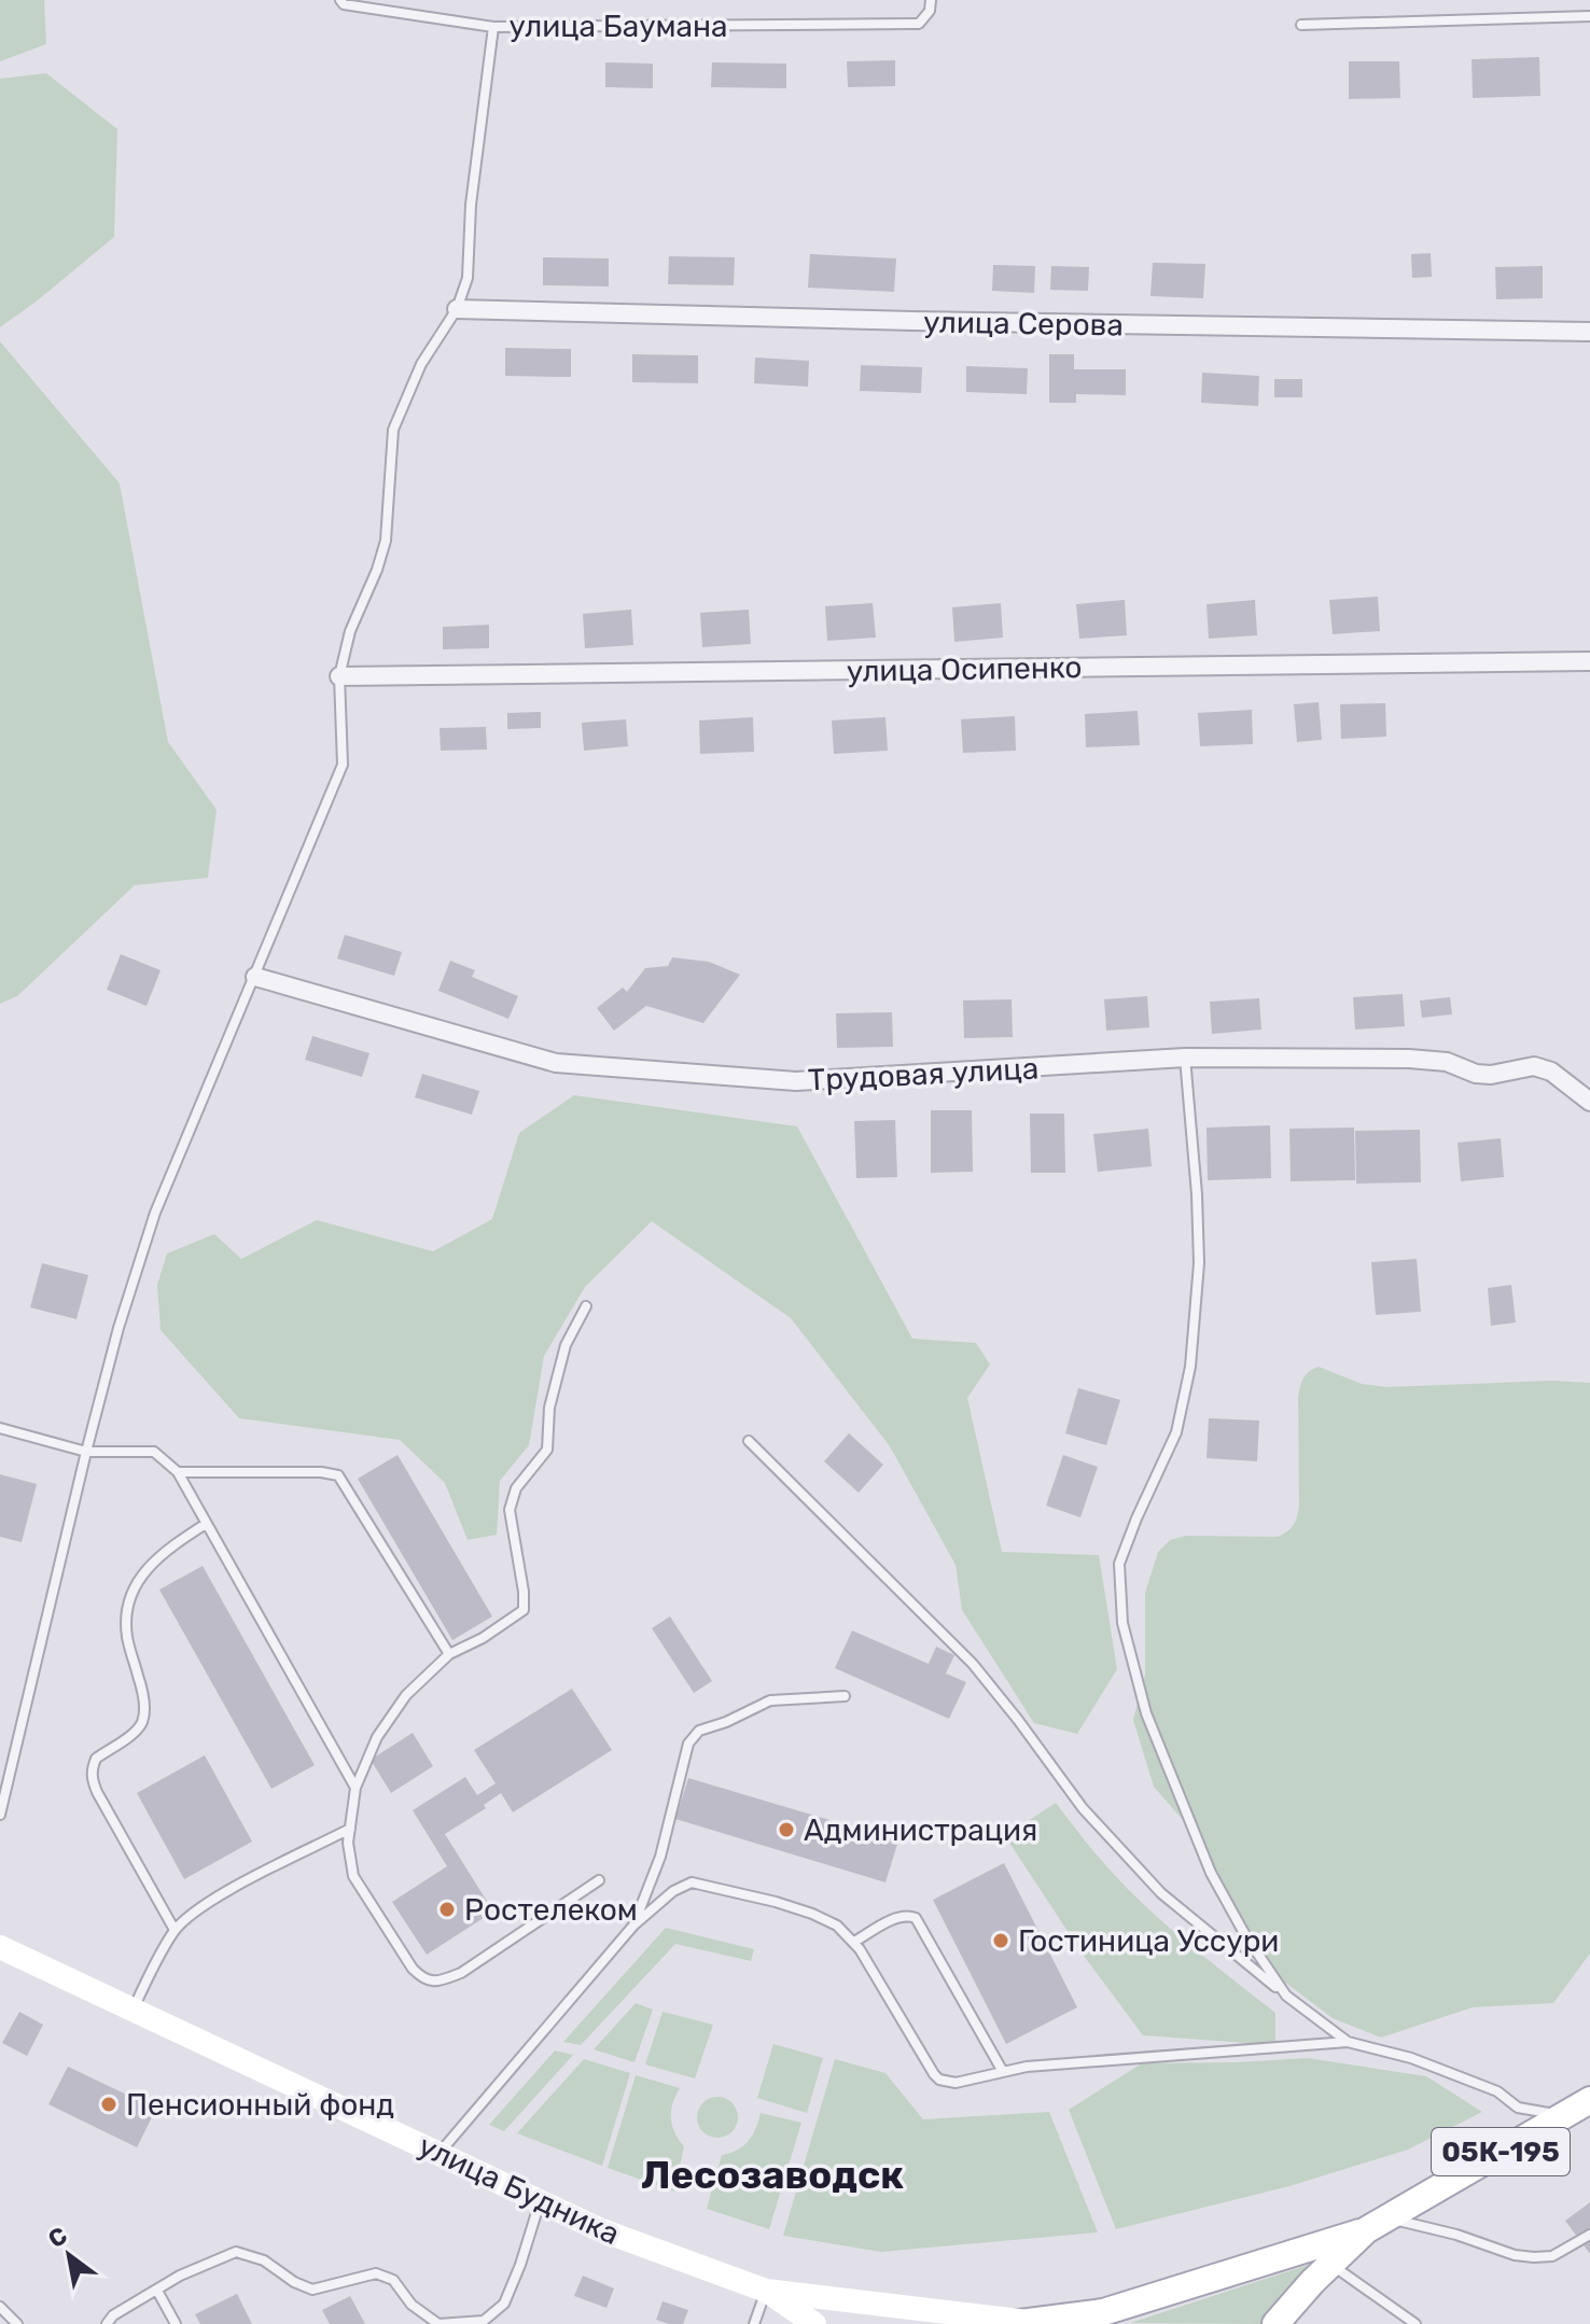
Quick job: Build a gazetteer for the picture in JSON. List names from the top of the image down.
{
  "streets": {
    "main road": ["05К-195", "улица Будника"],
    "street": ["улица Серова", "улица Осипенко", "Трудовая улица"],
    "lane": ["улица Баумана"]
  },
  "districts": ["Лесозаводск"],
  "places": [
    "Администрация",
    "Ростелеком",
    "Гостиница Уссури",
    "Пенсионный фонд"
  ],
  "north": "top left"
}
